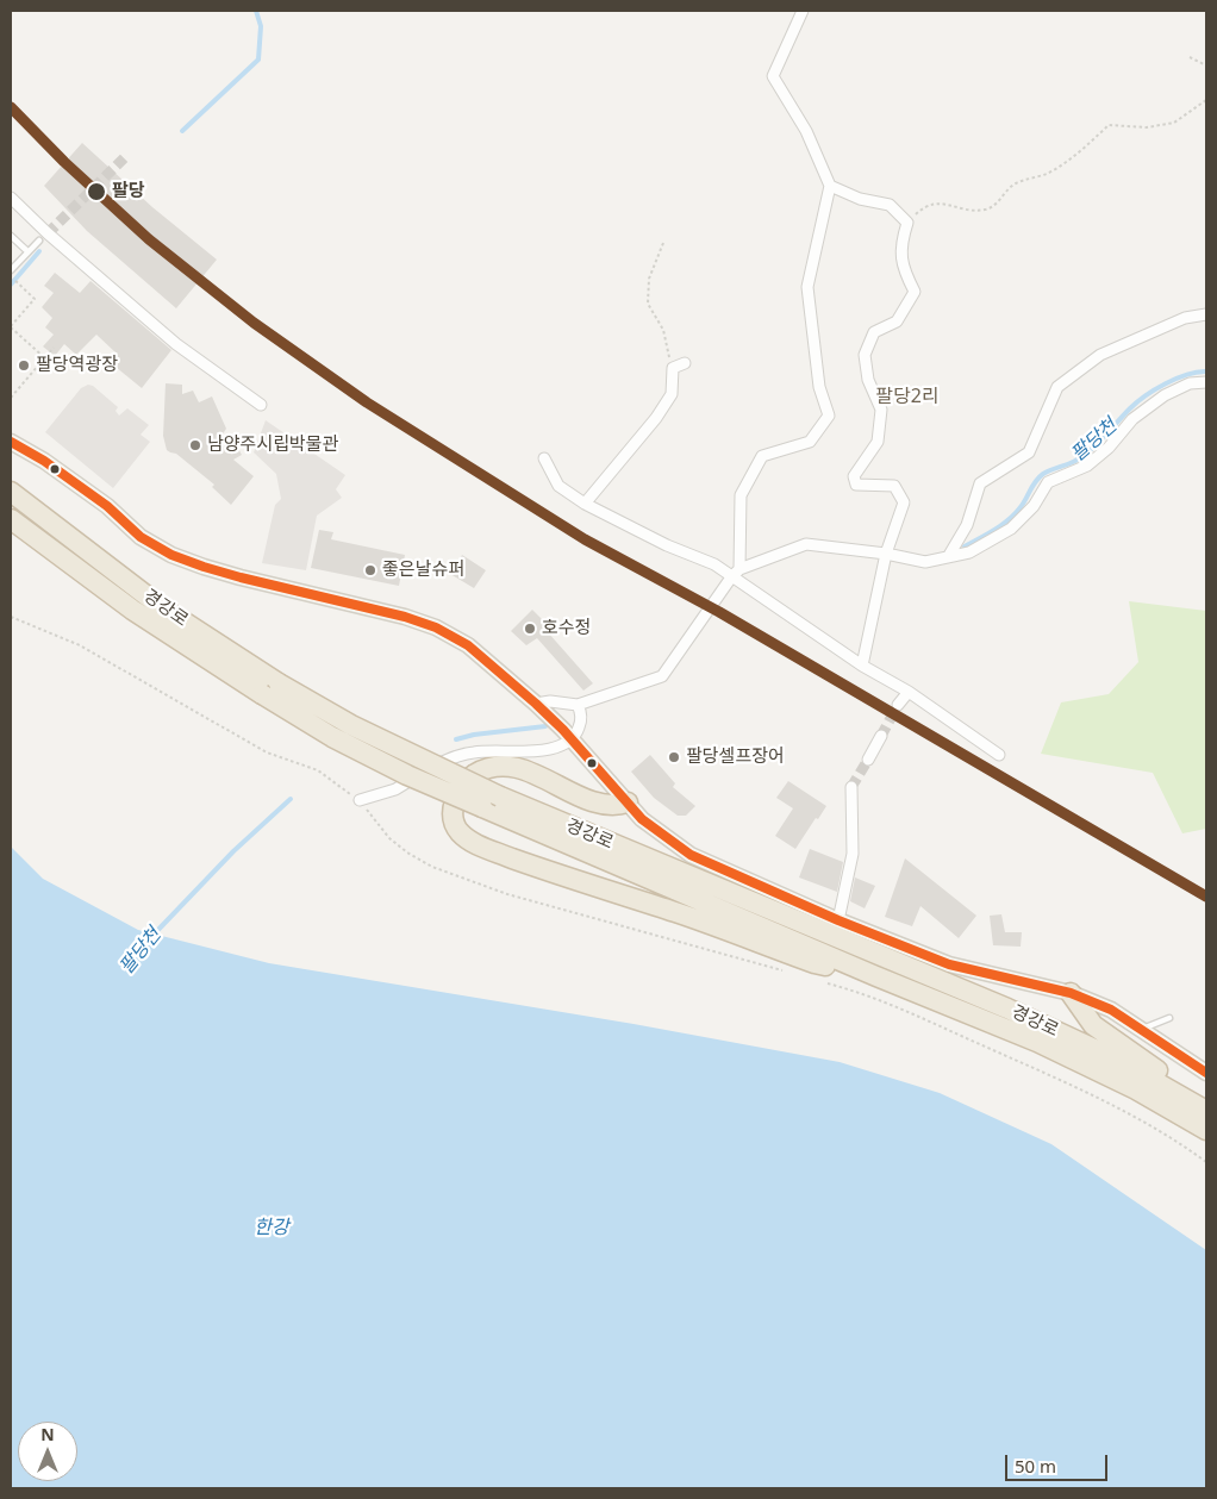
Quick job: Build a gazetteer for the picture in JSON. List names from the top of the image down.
{
  "streets": {
    "highway": ["경강로"]
  },
  "districts": ["팔당2리"],
  "water": ["팔당천", "한강"],
  "places": [
    "팔당",
    "팔당역광장",
    "남양주시립박물관",
    "좋은날슈퍼",
    "호수정",
    "팔당셀프장어"
  ],
  "scale_bar": "50 m",
  "north": "top"
}
